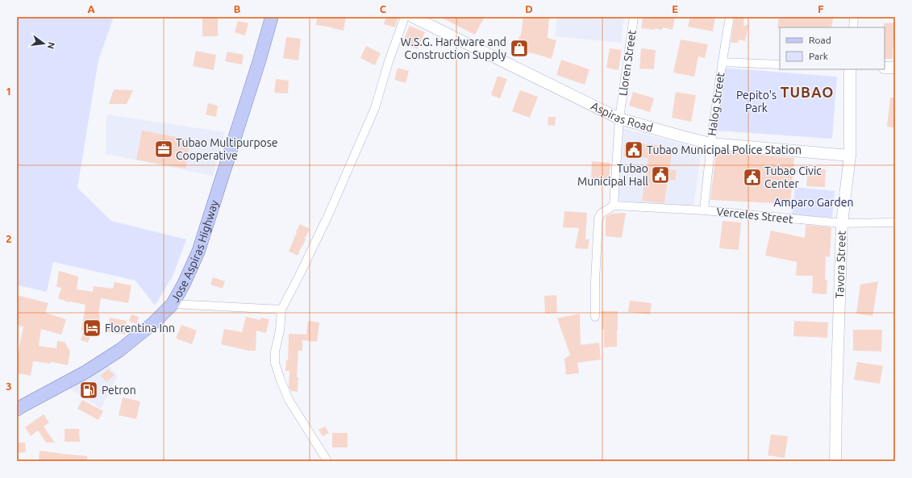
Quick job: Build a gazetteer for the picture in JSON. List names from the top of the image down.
{
  "streets": {
    "main road": ["Aspiras Road", "Jose Aspiras Highway", "Tavora Street"],
    "street": ["Lloren Street", "Halog Street", "Verceles Street"]
  },
  "crossings": [
    ["Lloren Street", "Aspiras Road"],
    ["Lloren Street", "Verceles Street"],
    ["Halog Street", "Aspiras Road"],
    ["Halog Street", "Verceles Street"],
    ["Aspiras Road", "Tavora Street"],
    ["Verceles Street", "Tavora Street"]
  ],
  "districts": ["TUBAO"],
  "parks": ["Pepito's Park", "Amparo Garden"],
  "places": {
    "shop": ["W.S.G. Hardware and Construction Supply"],
    "office": ["Tubao Multipurpose Cooperative"],
    "public building": ["Tubao Municipal Police Station", "Tubao Municipal Hall", "Tubao Civic Center"],
    "hotel": ["Florentina Inn"],
    "fuel station": ["Petron"]
  },
  "legend": ["Road", "Park"],
  "north": "right",
  "grid": {
    "columns": [
      "A",
      "B",
      "C",
      "D",
      "E",
      "F"
    ],
    "rows": ["1", "2", "3"]
  }
}
